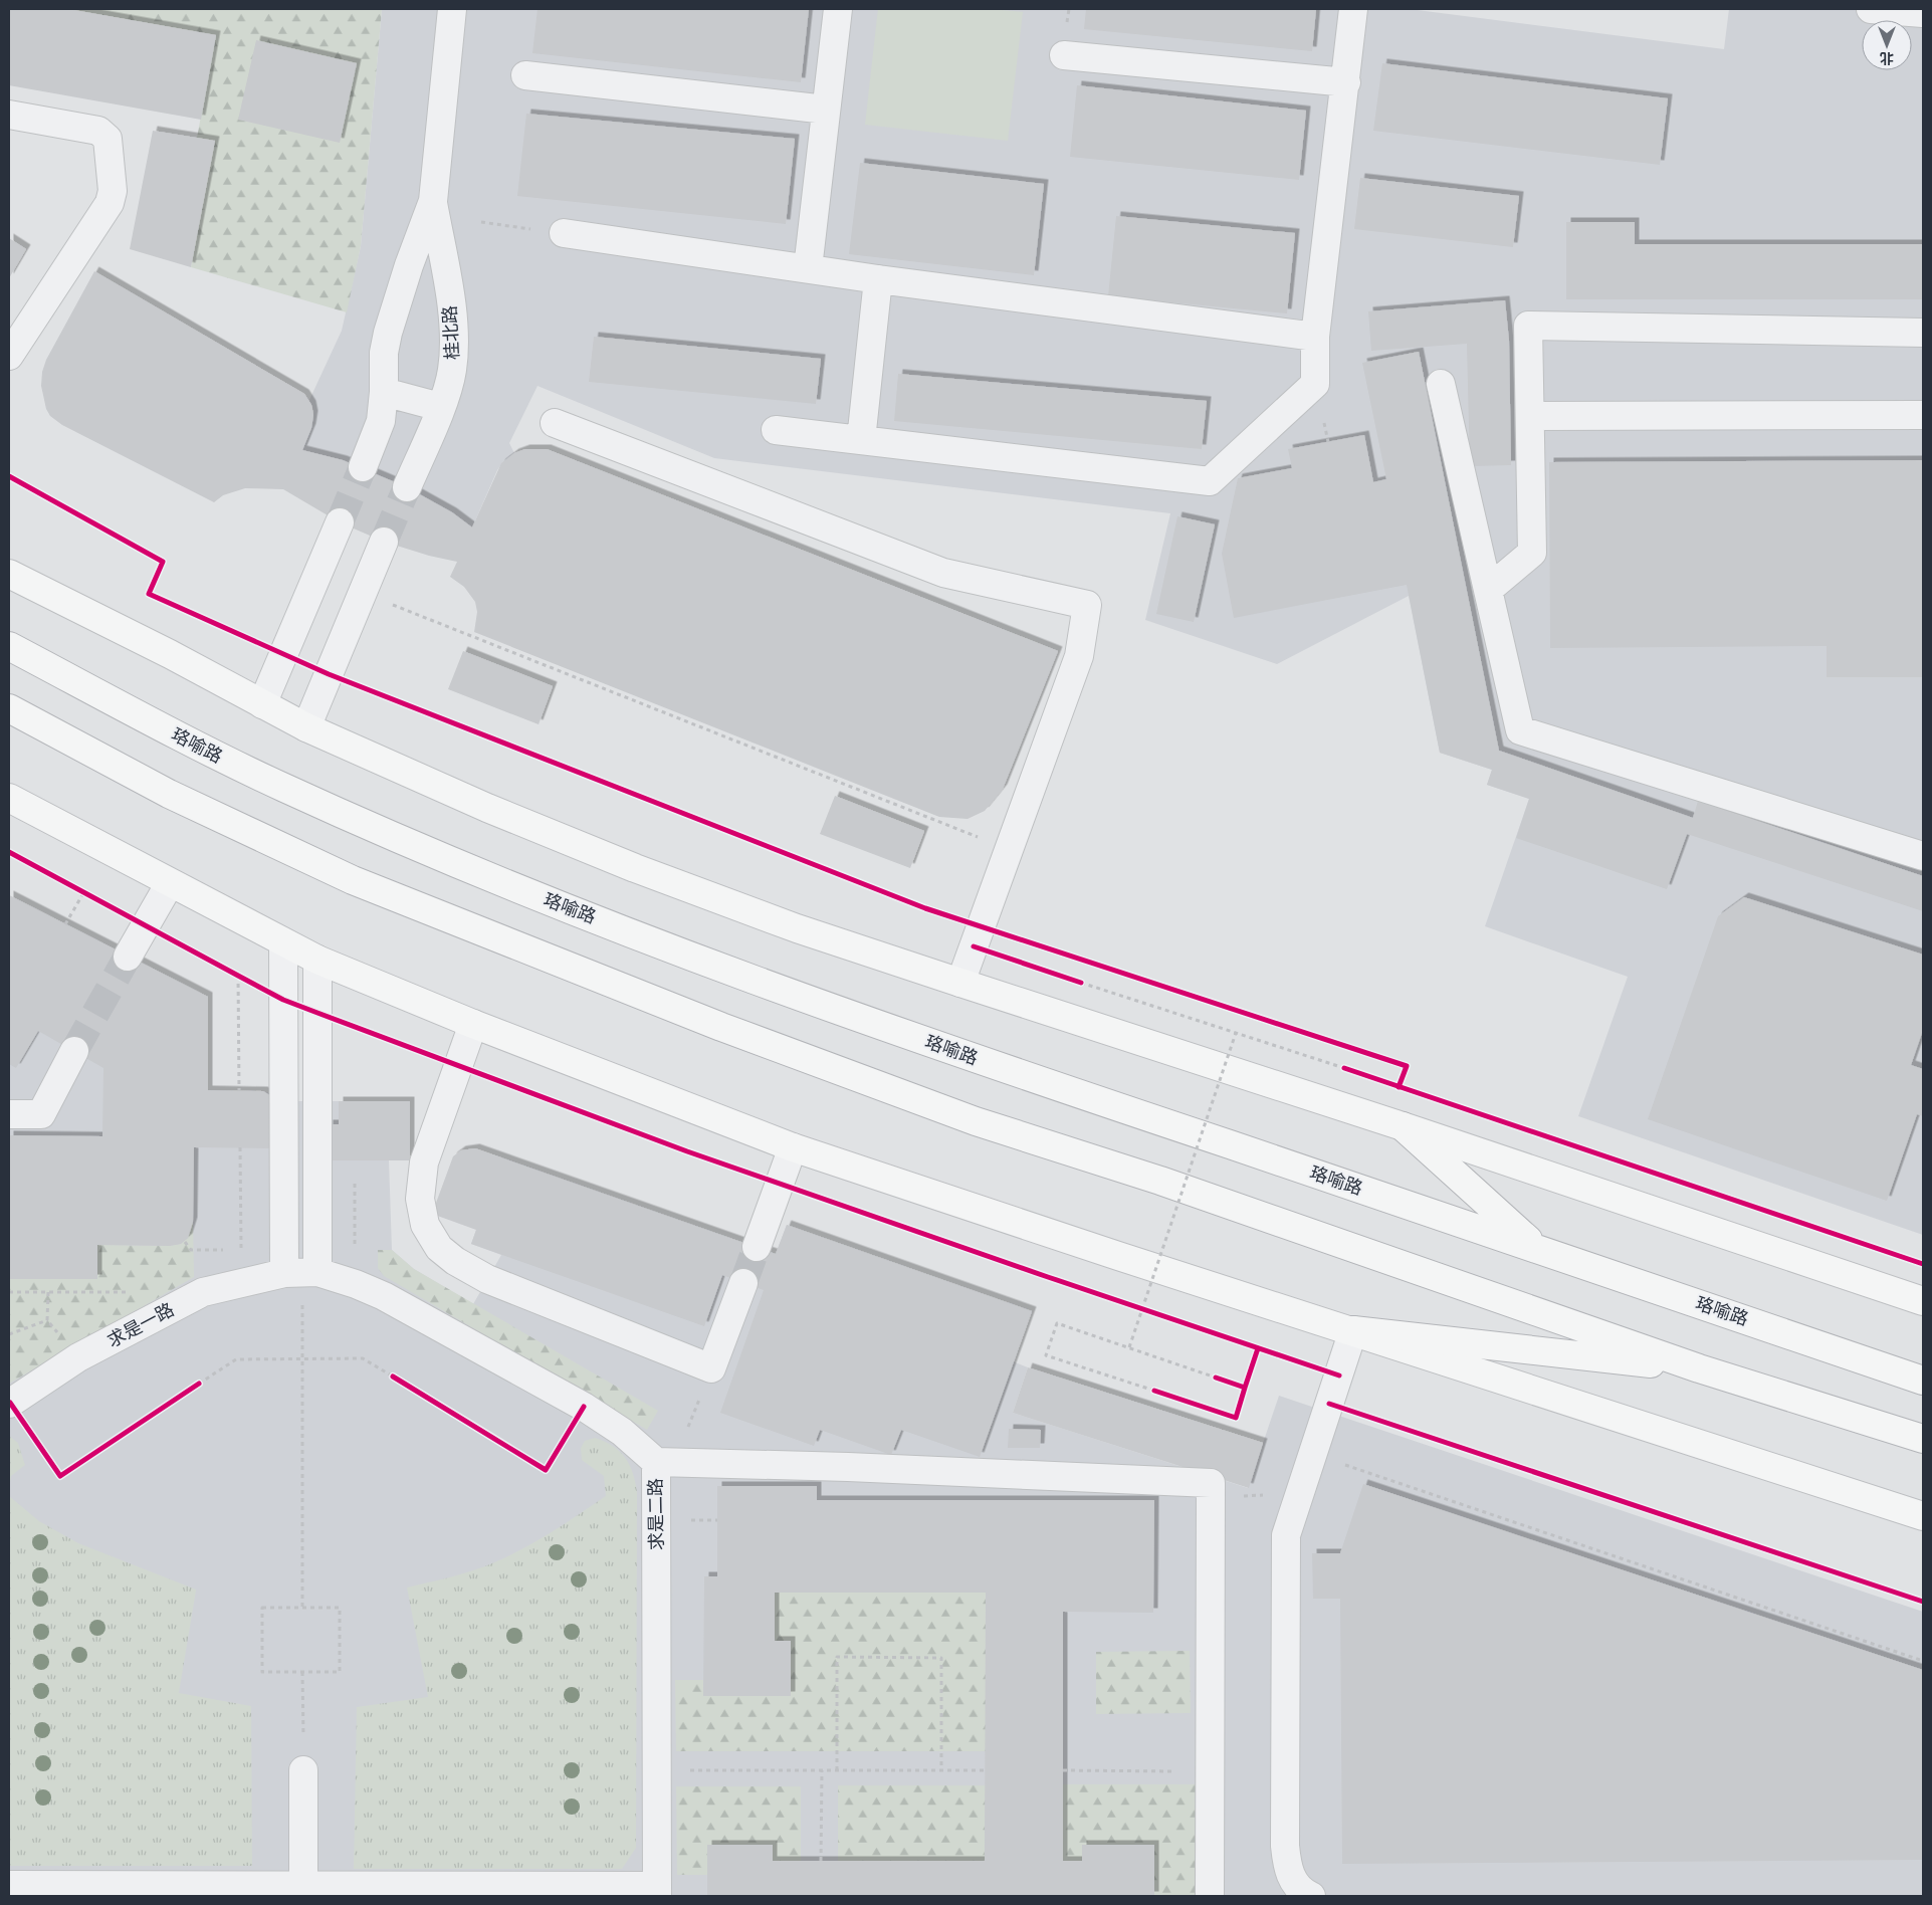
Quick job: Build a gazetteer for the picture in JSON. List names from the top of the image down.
{
  "streets": {
    "main road": ["珞喻路"],
    "street": ["桂北路", "求是一路", "求是二路"]
  },
  "crossings": [
    ["求是一路", "求是二路"]
  ],
  "north": "bottom"
}
